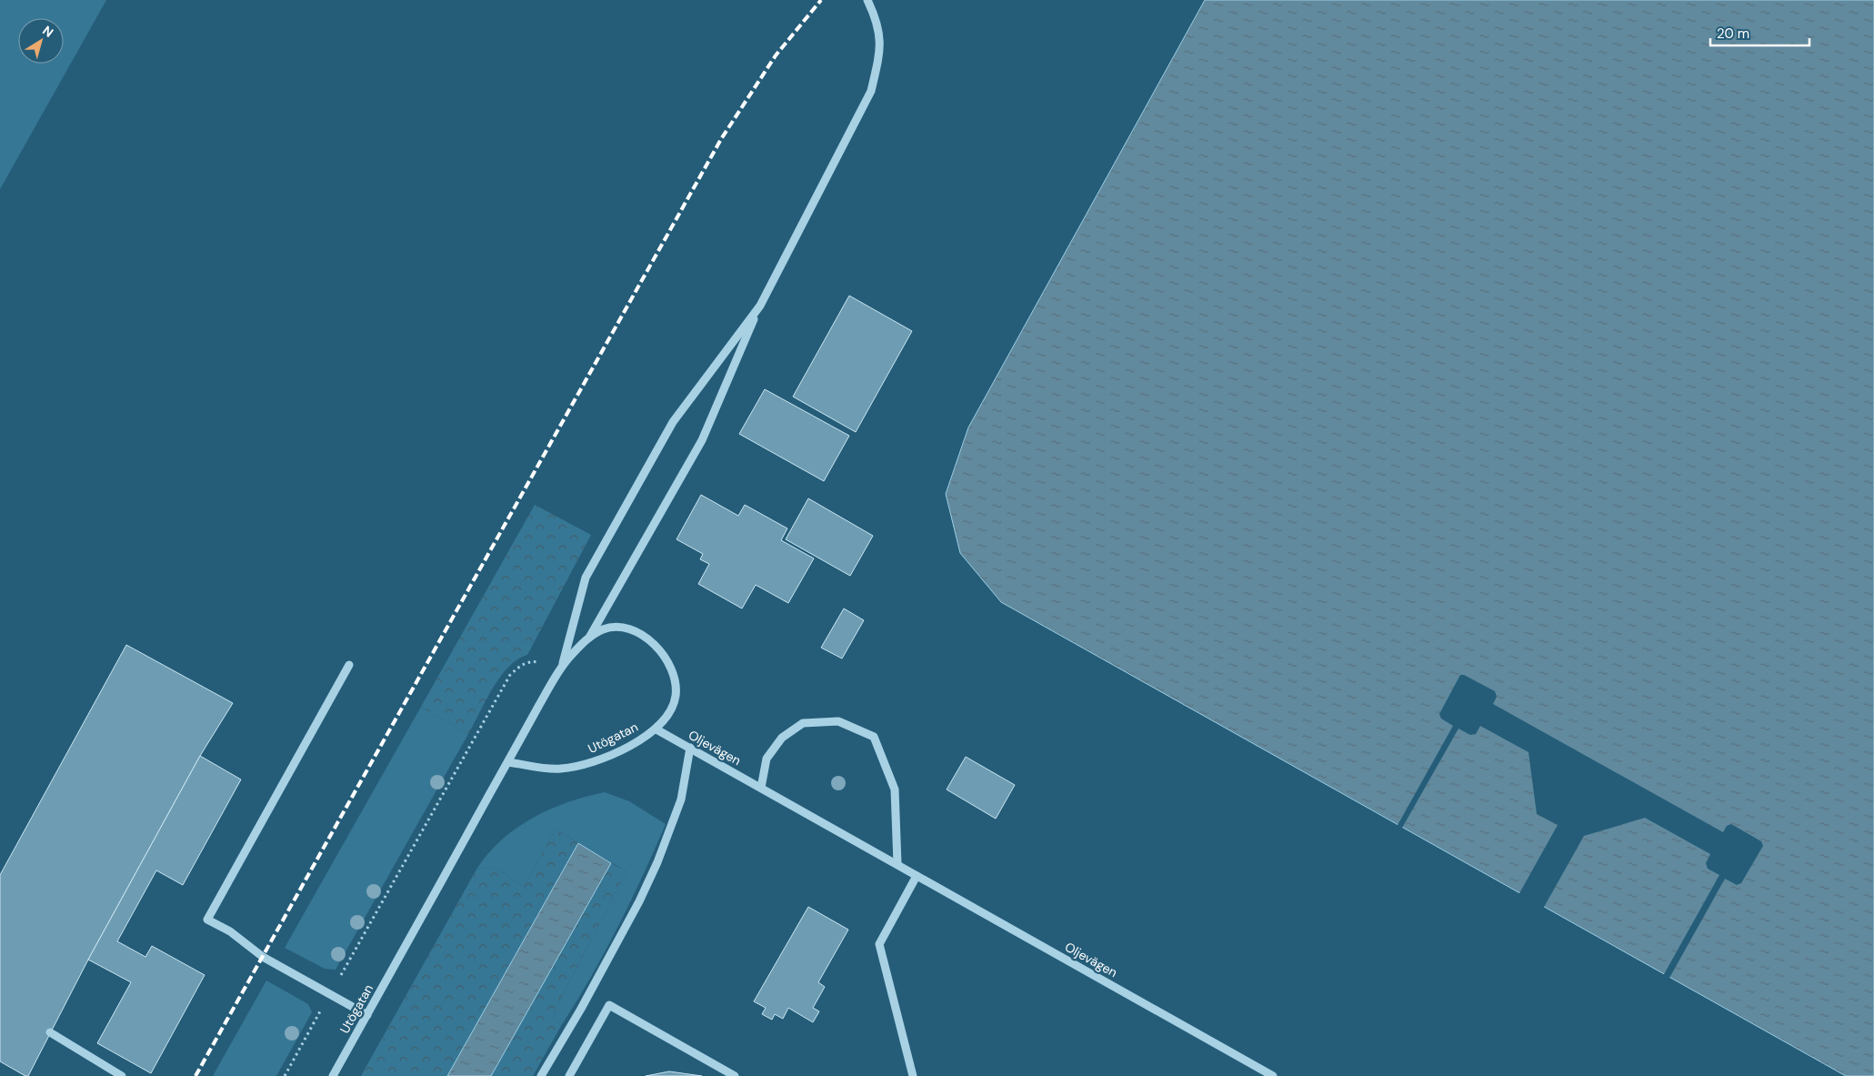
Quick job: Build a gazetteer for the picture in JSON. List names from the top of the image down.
{
  "streets": {
    "street": ["Utögatan", "Oljevägen"]
  },
  "crossings": [
    ["Utögatan", "Oljevägen"]
  ],
  "scale_bar": "20 m",
  "north": "top right"
}
